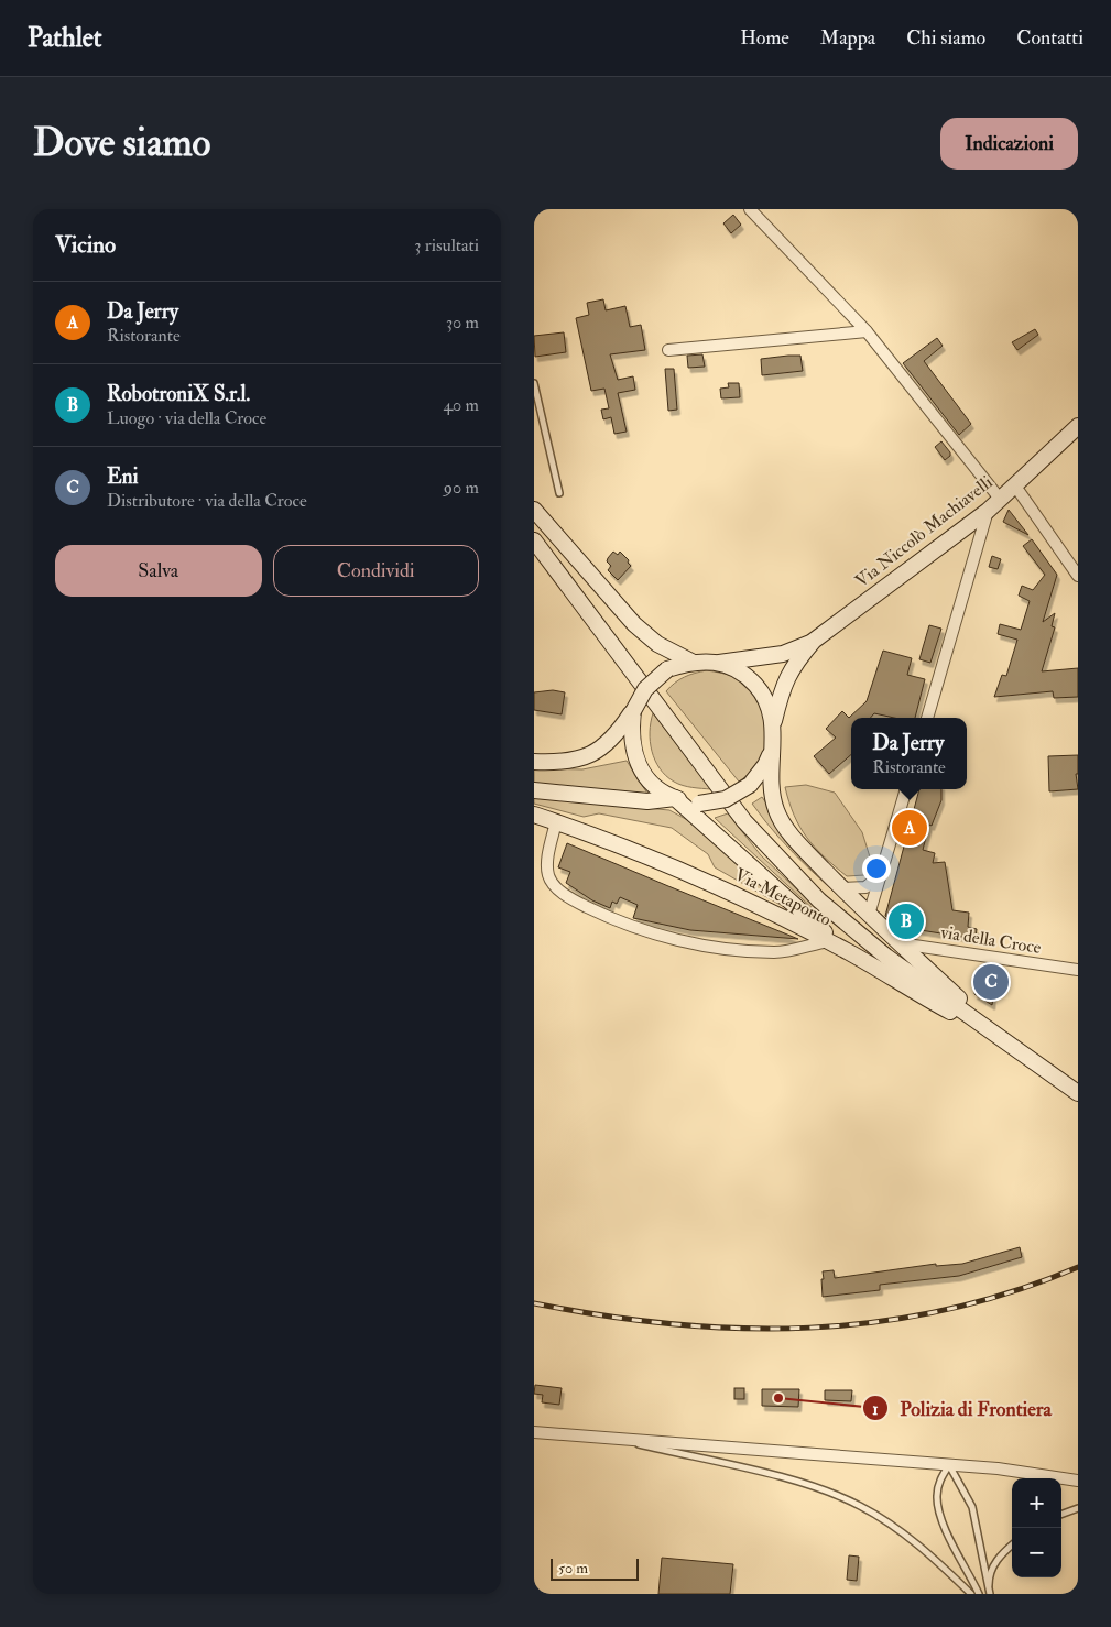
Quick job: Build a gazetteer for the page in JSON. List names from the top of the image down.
{
  "streets": {
    "main road": ["Via Niccolò Machiavelli", "Via Metaponto"],
    "street": ["via della Croce"]
  },
  "places": ["Polizia di Frontiera"],
  "scale_bar": "50 m",
  "page": {
    "header": "Pathlet",
    "nav": [
      "Home",
      "Mappa",
      "Chi siamo",
      "Contatti"
    ],
    "buttons": [
      "Indicazioni",
      ["Salva", "Condividi"]
    ],
    "title": "Dove siamo",
    "heading": ["Vicino", "3 risultati"],
    "list": [
      {
        "mark": "A",
        "name": "Da Jerry",
        "note": "Ristorante",
        "value": "30 m"
      },
      {
        "mark": "B",
        "name": "RobotroniX S.r.l.",
        "note": "Luogo · via della Croce",
        "value": "40 m"
      },
      {
        "mark": "C",
        "name": "Eni",
        "note": "Distributore · via della Croce",
        "value": "90 m"
      }
    ],
    "popup": ["Da Jerry", "Ristorante"],
    "pins": ["A", "B", "C"],
    "map_buttons": ["+", "−"],
    "scale": "50 m"
  }
}
